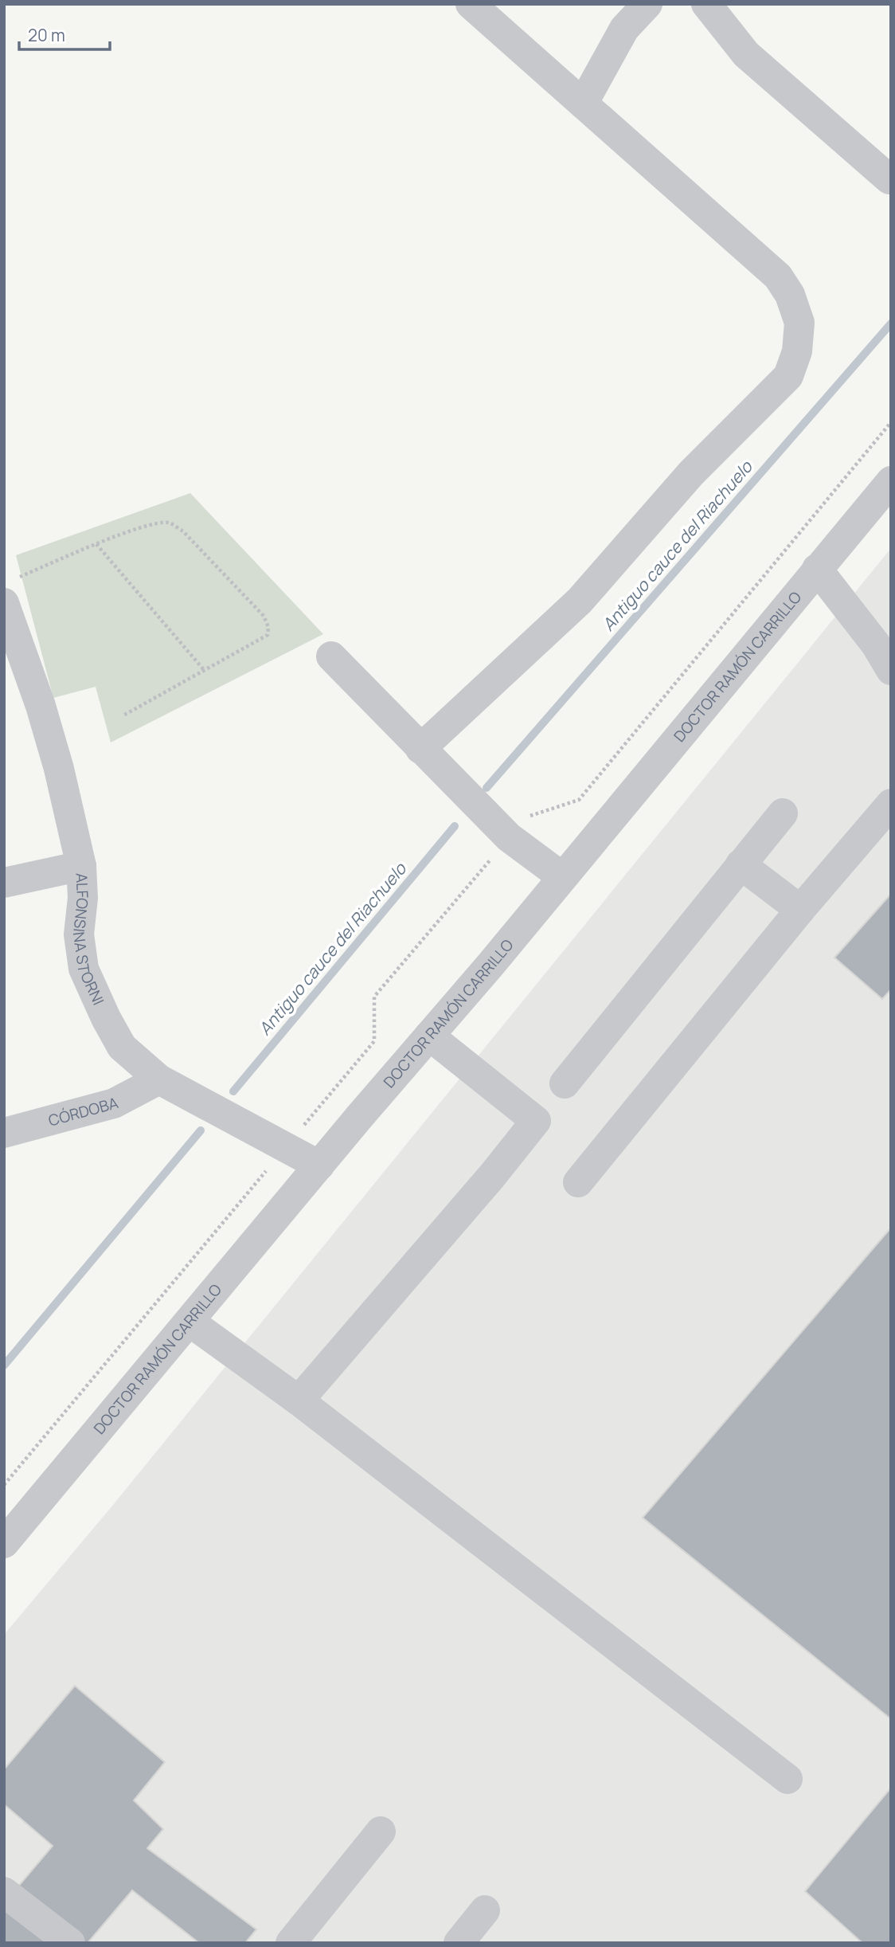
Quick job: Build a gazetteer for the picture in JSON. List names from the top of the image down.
{
  "streets": {
    "street": ["DOCTOR RAMÓN CARRILLO", "ALFONSINA STORNI", "CÓRDOBA"]
  },
  "crossings": [
    ["DOCTOR RAMÓN CARRILLO", "ALFONSINA STORNI"],
    ["ALFONSINA STORNI", "CÓRDOBA"]
  ],
  "water": ["Antiguo cauce del Riachuelo"],
  "scale_bar": "20 m"
}
